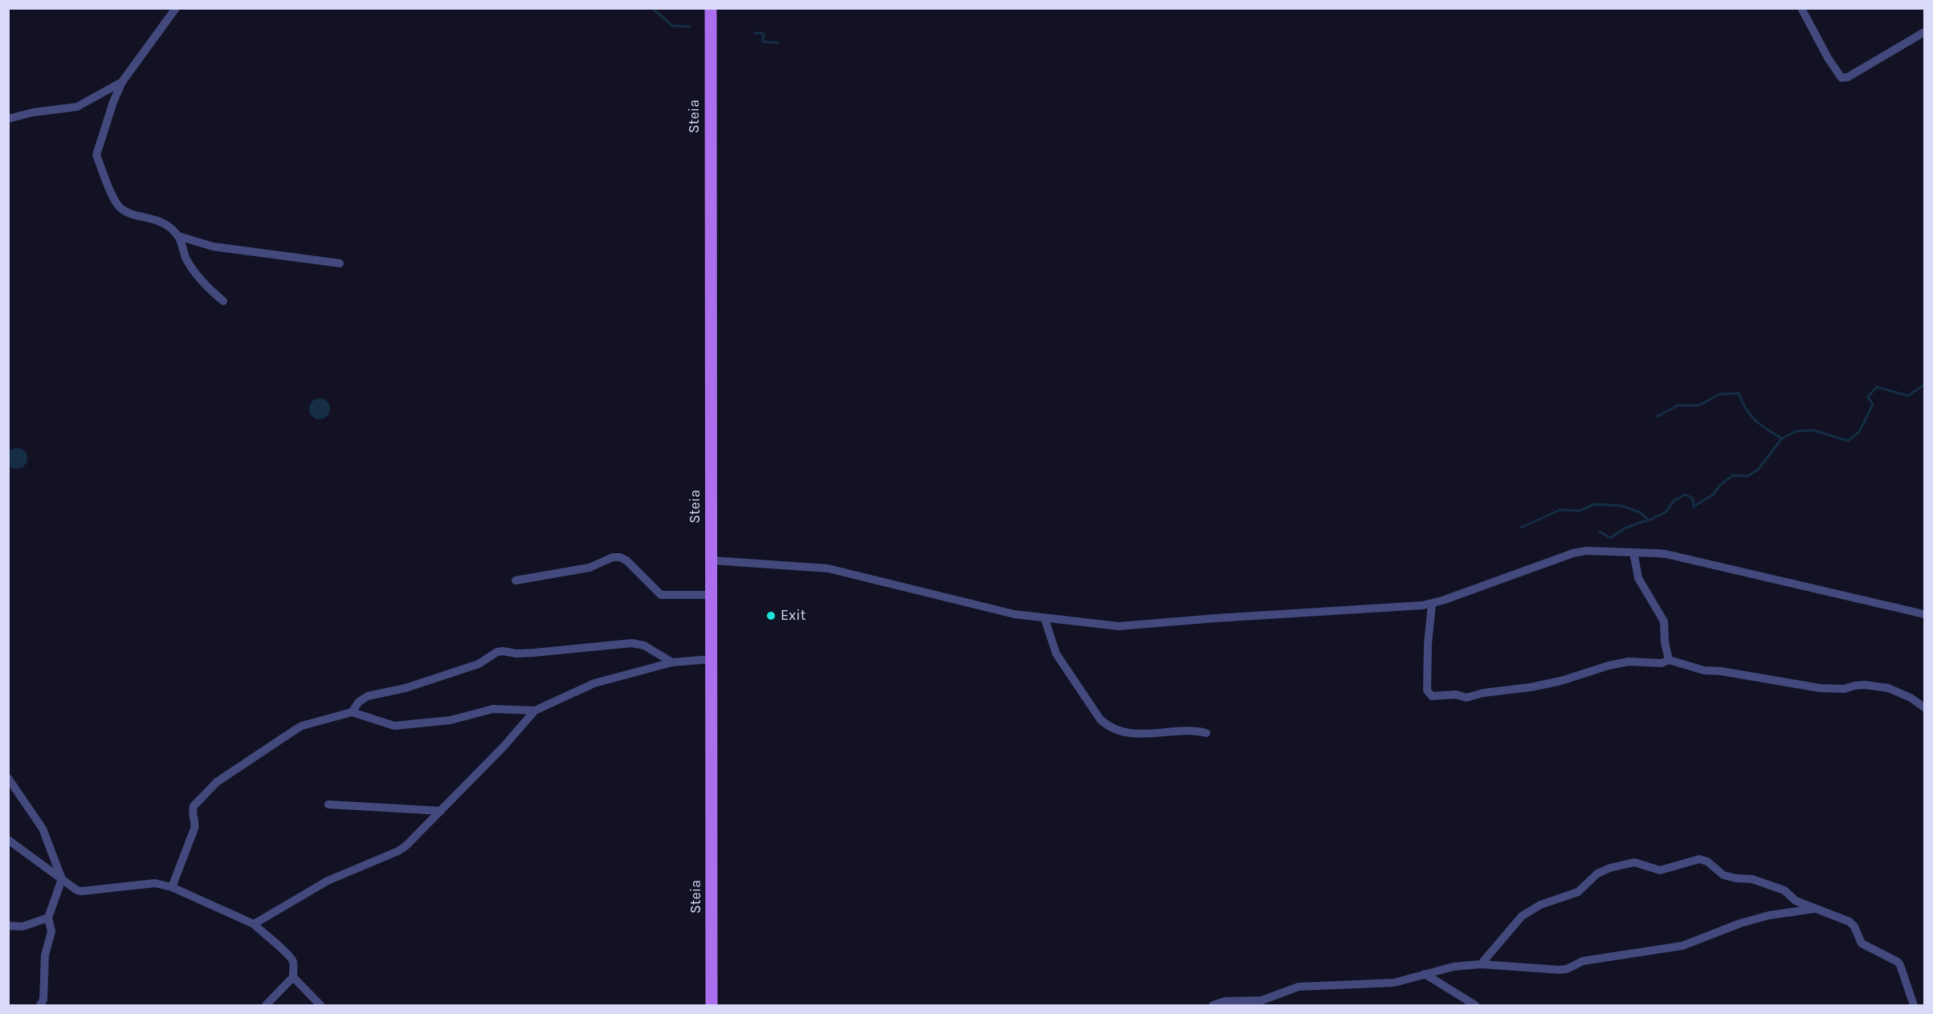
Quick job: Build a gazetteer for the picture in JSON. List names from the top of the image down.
{
  "streets": {
    "main road": ["Steia"]
  },
  "places": ["Exit"]
}
